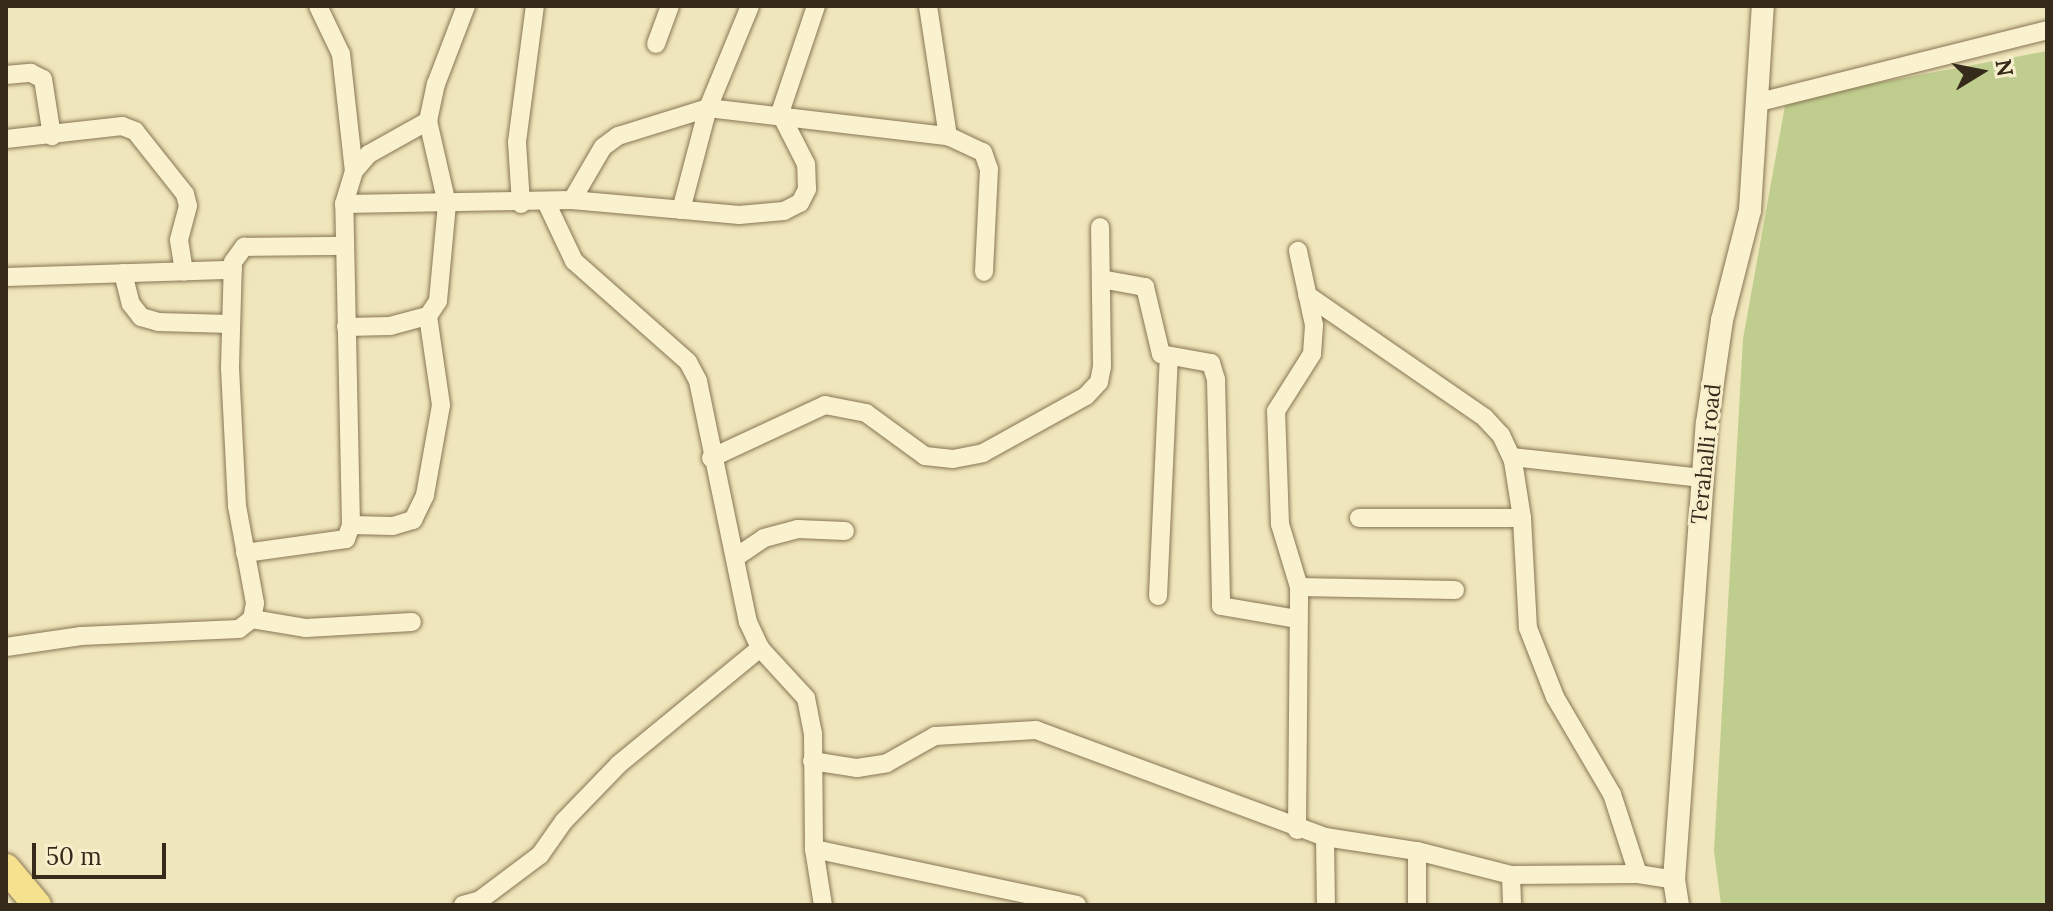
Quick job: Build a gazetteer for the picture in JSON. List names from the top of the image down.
{
  "streets": {
    "street": ["Terahalli road"]
  },
  "scale_bar": "50 m",
  "north": "right"
}
